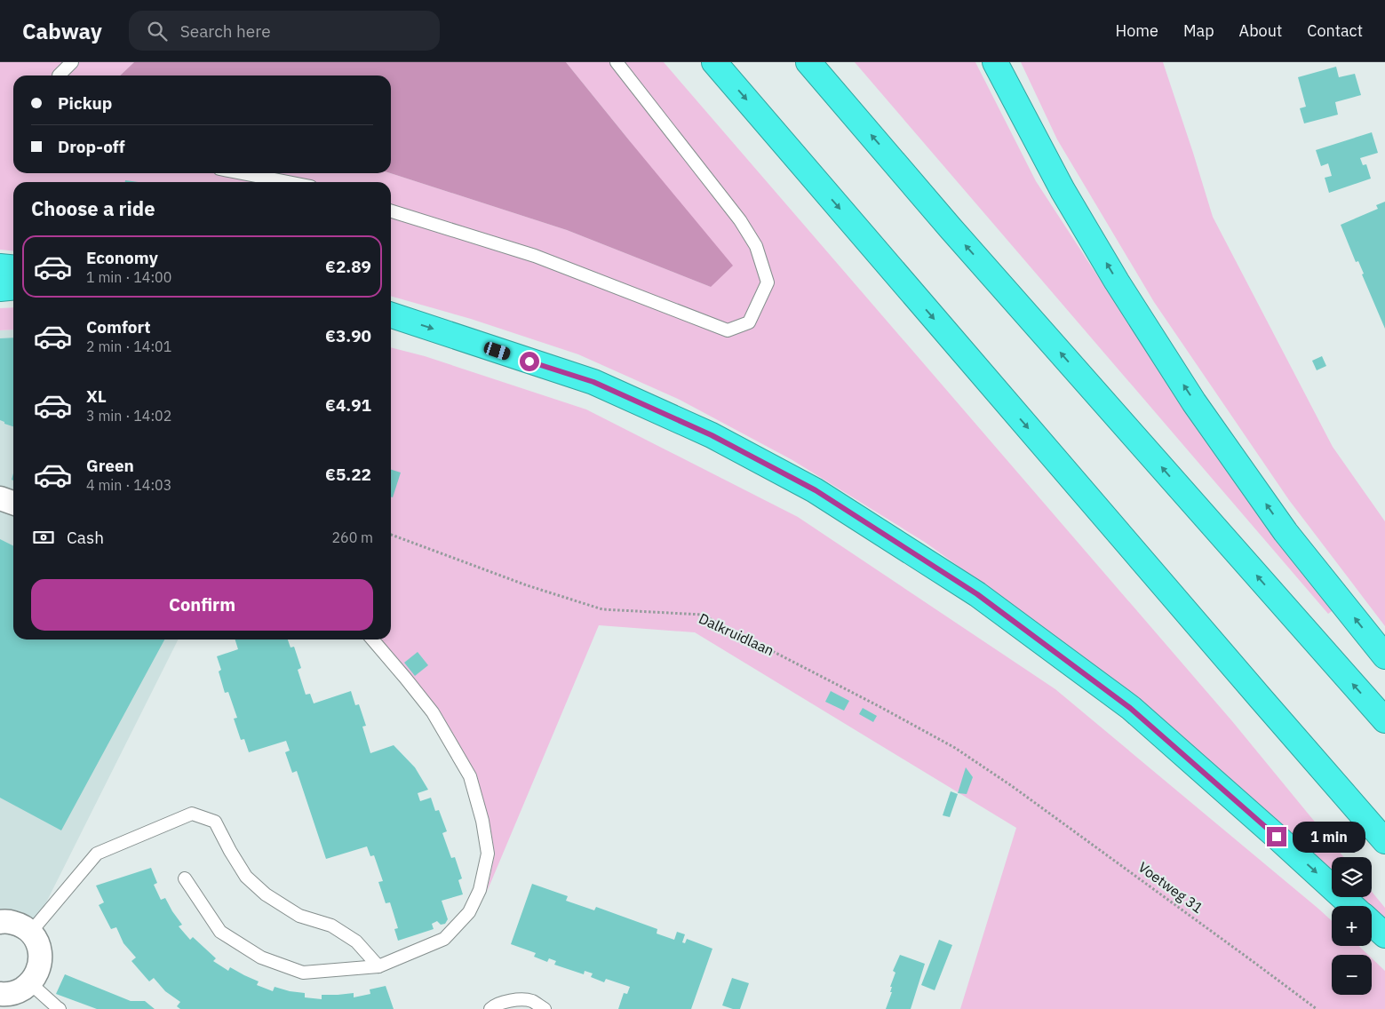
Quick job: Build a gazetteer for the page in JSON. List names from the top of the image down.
{
  "streets": {
    "path": ["Dalkruidlaan", "Voetweg 31"]
  },
  "crossings": [
    ["Dalkruidlaan", "Voetweg 31"]
  ],
  "page": {
    "header": "Cabway",
    "search": "Search here",
    "nav": [
      "Home",
      "Map",
      "About",
      "Contact"
    ],
    "banner": ["Pickup", "Drop-off"],
    "heading": "Choose a ride",
    "list": [
      {
        "name": "Economy",
        "note": "1 min · 14:00",
        "value": "€2.89"
      },
      {
        "name": "Comfort",
        "note": "2 min · 14:01",
        "value": "€3.90"
      },
      {
        "name": "XL",
        "note": "3 min · 14:02",
        "value": "€4.91"
      },
      {
        "name": "Green",
        "note": "4 min · 14:03",
        "value": "€5.22"
      }
    ],
    "pay": ["Cash", "260 m"],
    "buttons": "Confirm",
    "bubble": "1 min",
    "map_buttons": ["+", "−"]
  }
}
